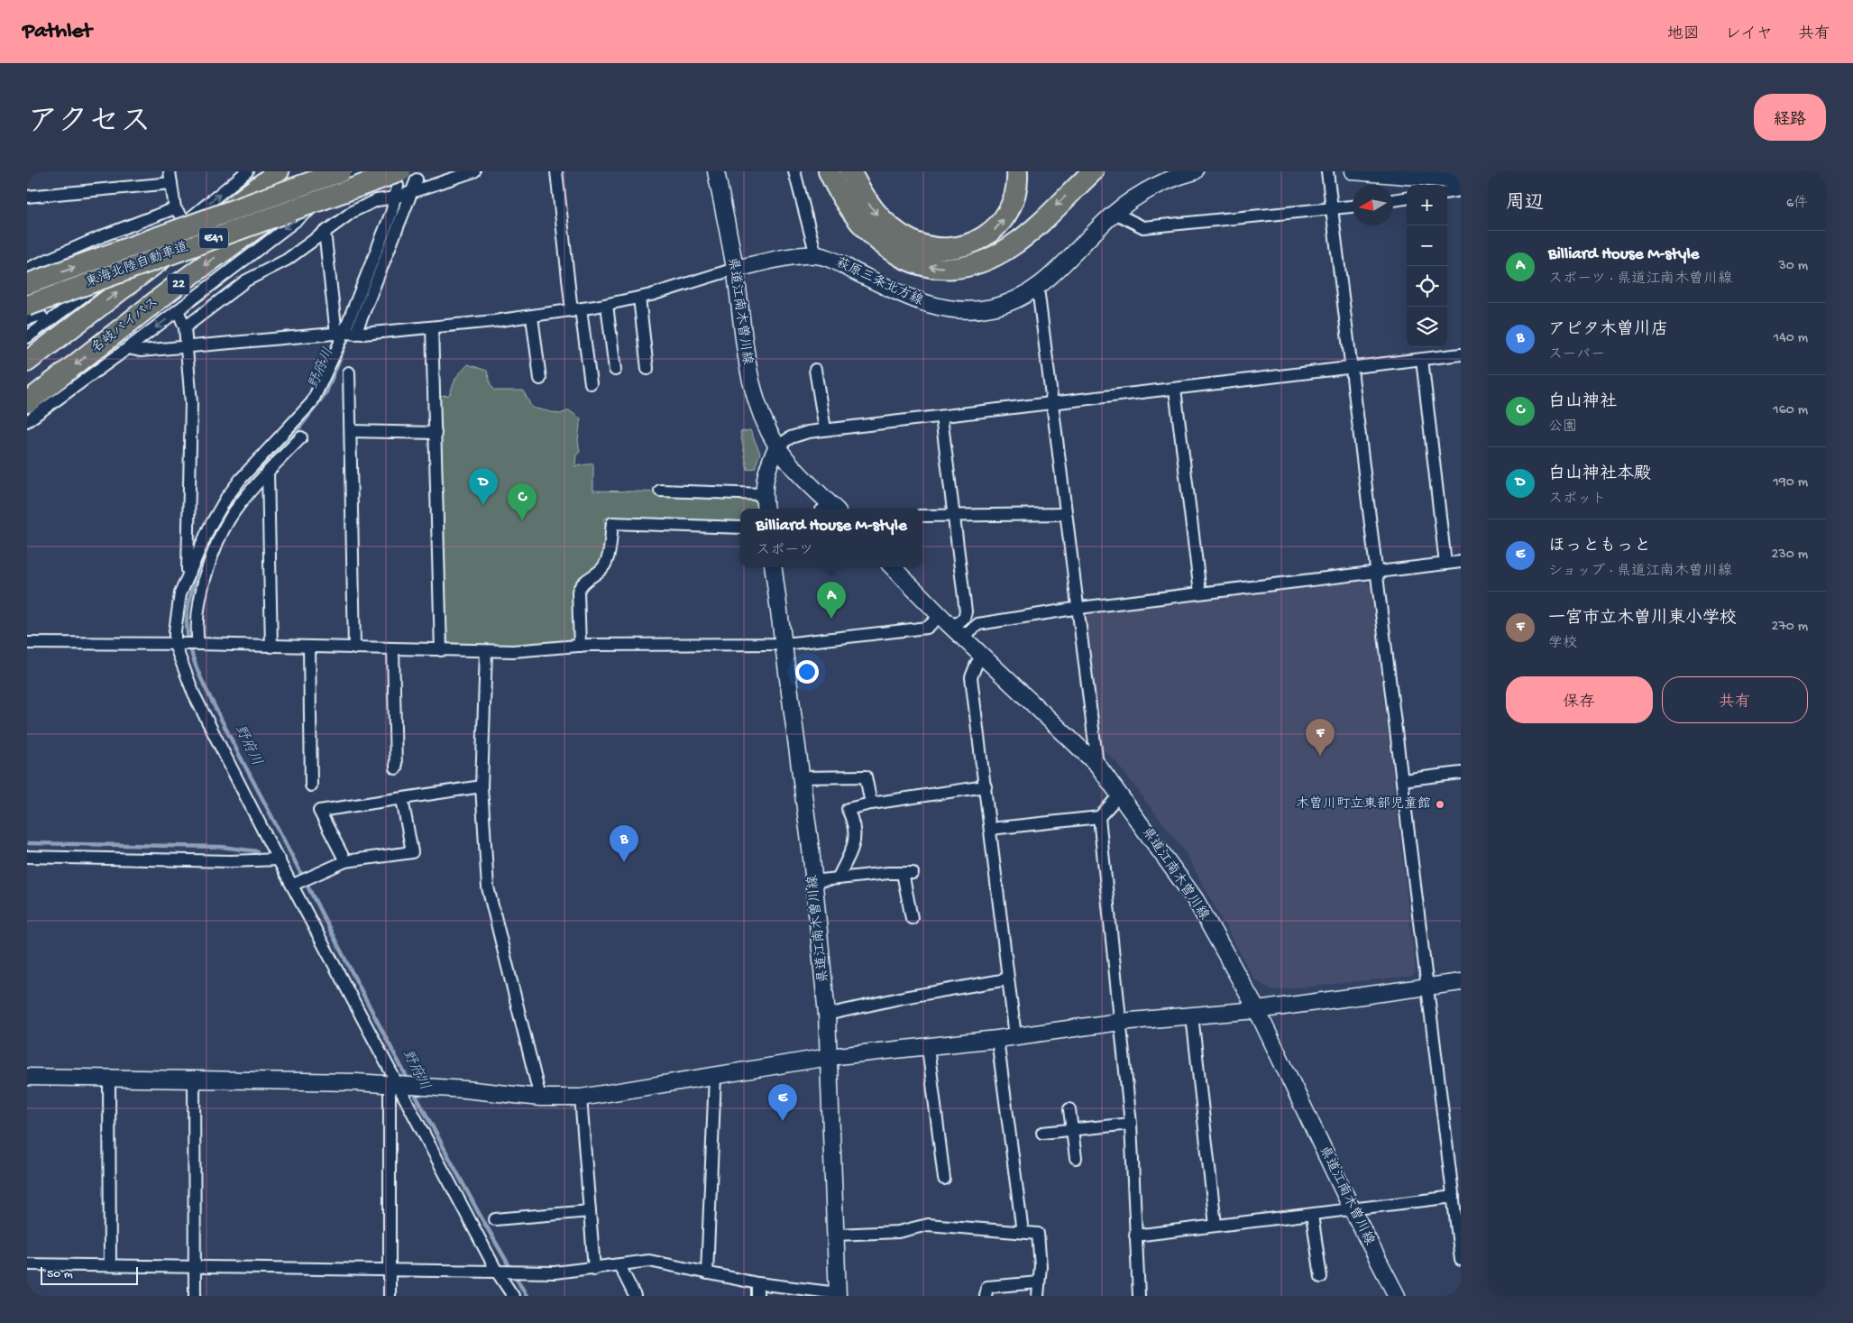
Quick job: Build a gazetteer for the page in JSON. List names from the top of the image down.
{
  "streets": {
    "highway": [
      "E41",
      "東海北陸自動車道",
      "22",
      "名岐バイパス"
    ],
    "main road": ["萩原三条北方線", "県道江南木曽川線"]
  },
  "crossings": [
    ["萩原三条北方線", "県道江南木曽川線"]
  ],
  "water": ["野府川"],
  "places": ["木曽川町立東部児童館"],
  "scale_bar": "50 m",
  "north": "left",
  "page": {
    "header": "Pathlet",
    "nav": ["地図", "レイヤ", "共有"],
    "title": "アクセス",
    "buttons": [
      "経路",
      ["保存", "共有"]
    ],
    "heading": ["周辺", "6件"],
    "map_buttons": ["+", "−"],
    "list": [
      {
        "mark": "A",
        "name": "Billiard House M-style",
        "note": "スポーツ · 県道江南木曽川線",
        "value": "30 m"
      },
      {
        "mark": "B",
        "name": "アピタ木曽川店",
        "note": "スーパー",
        "value": "140 m"
      },
      {
        "mark": "C",
        "name": "白山神社",
        "note": "公園",
        "value": "160 m"
      },
      {
        "mark": "D",
        "name": "白山神社本殿",
        "note": "スポット",
        "value": "190 m"
      },
      {
        "mark": "E",
        "name": "ほっともっと",
        "note": "ショップ · 県道江南木曽川線",
        "value": "230 m"
      },
      {
        "mark": "F",
        "name": "一宮市立木曽川東小学校",
        "note": "学校",
        "value": "270 m"
      }
    ],
    "pins": [
      "D",
      "C",
      "A",
      "F",
      "B",
      "E"
    ],
    "popup": ["Billiard House M-style", "スポーツ"],
    "scale": "50 m"
  }
}
